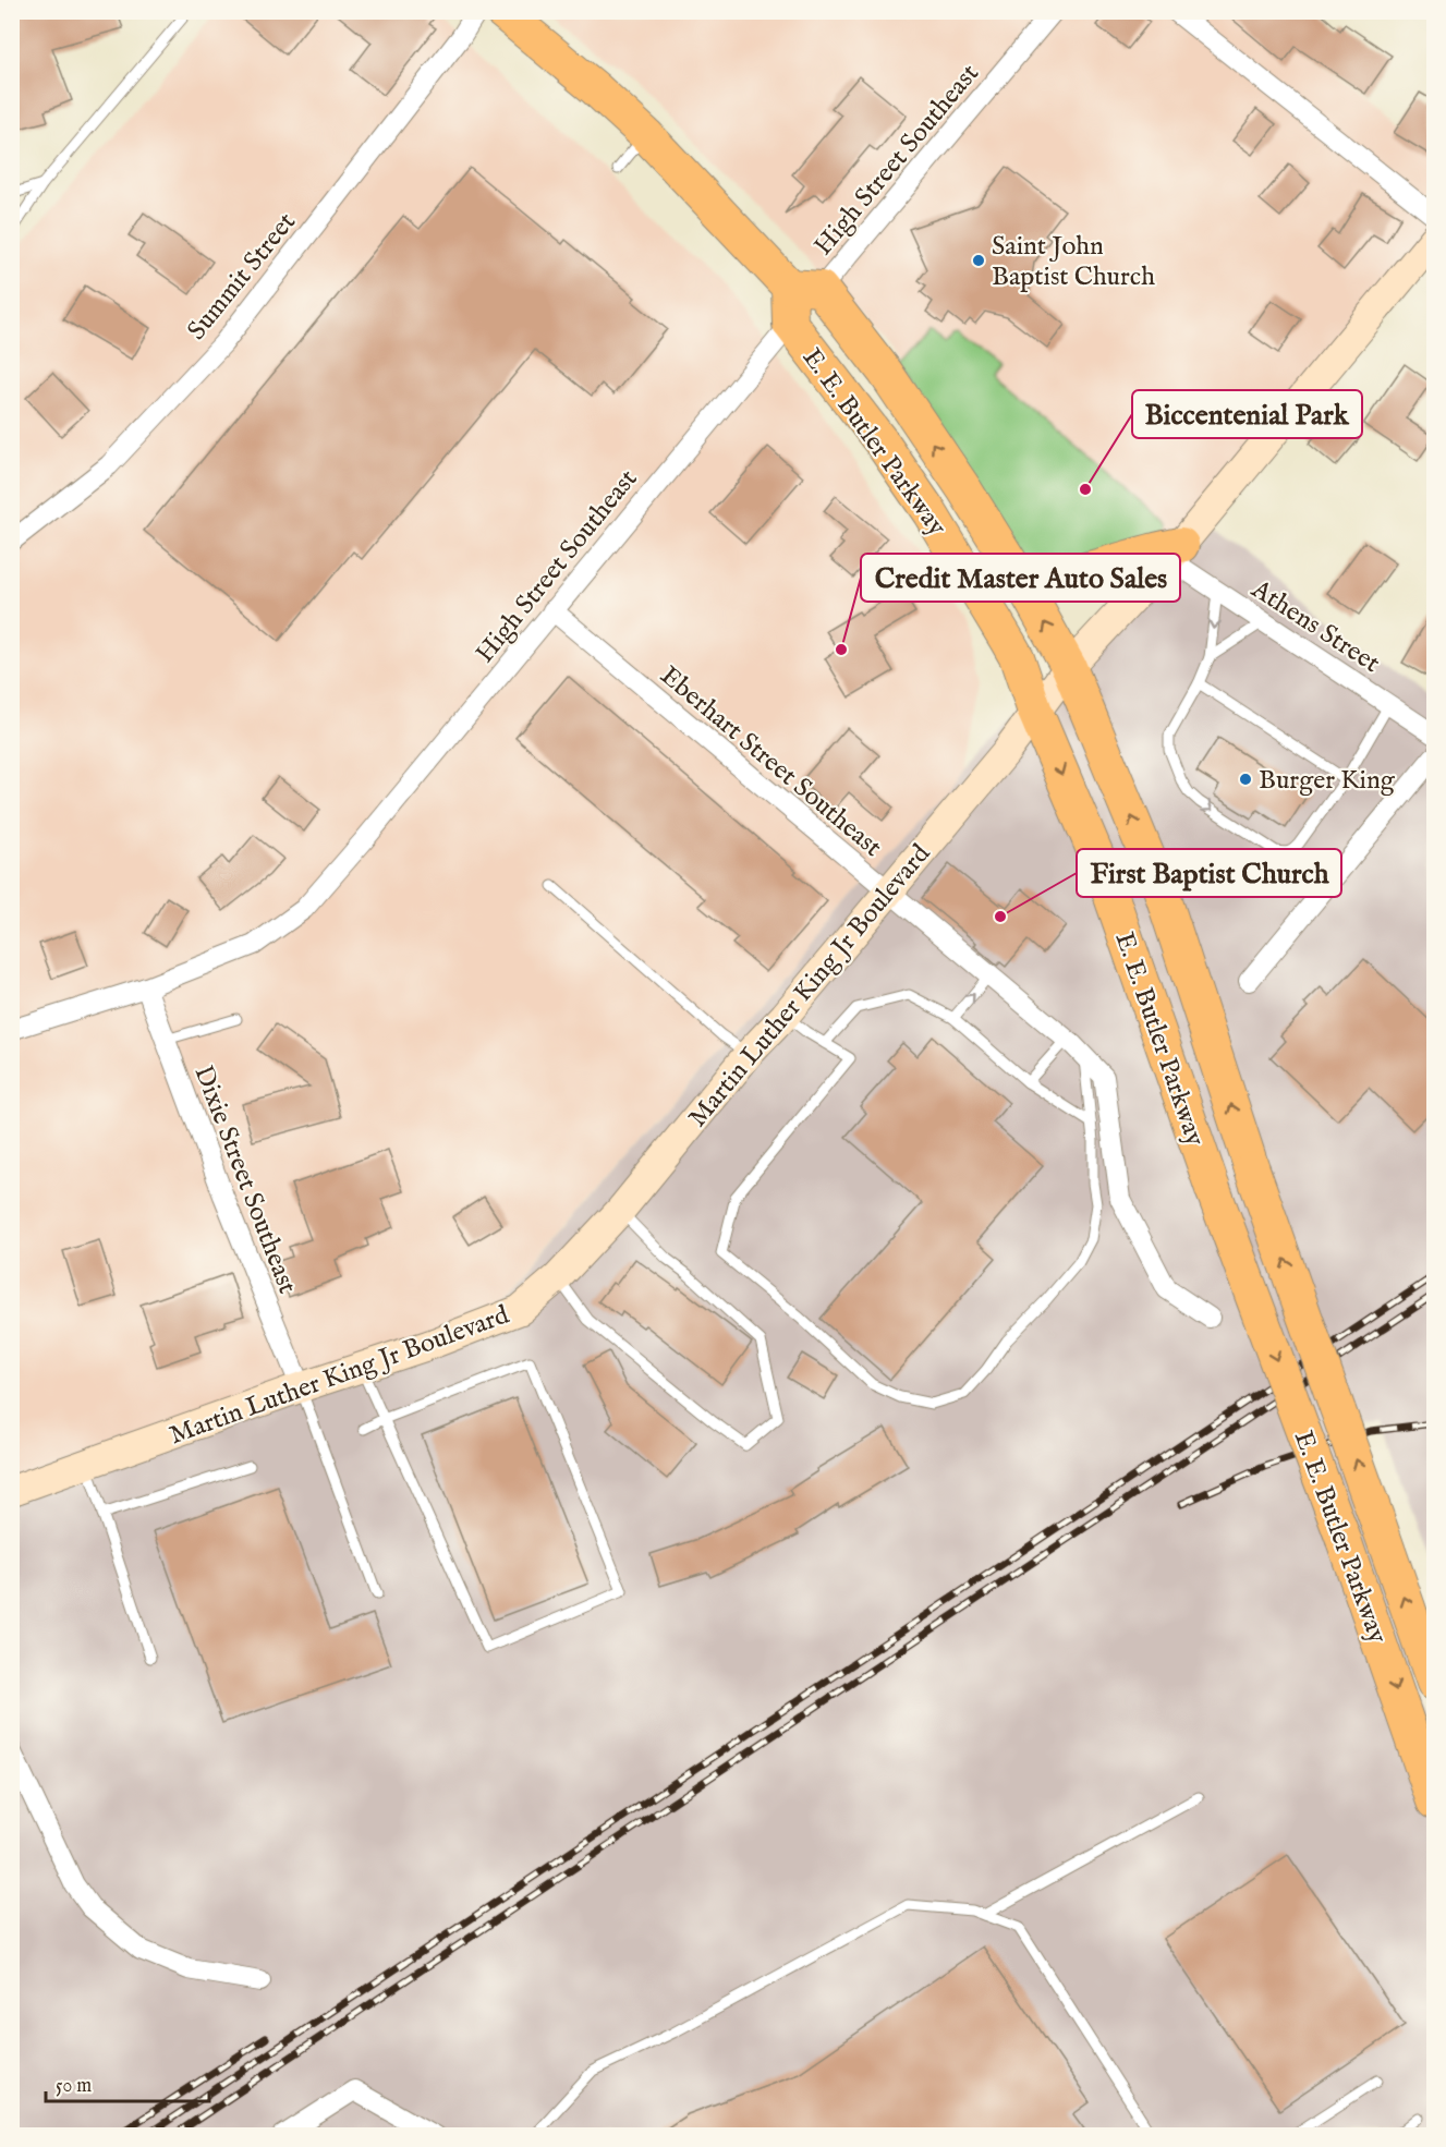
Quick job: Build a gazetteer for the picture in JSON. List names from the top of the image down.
{
  "streets": {
    "highway": ["E. E. Butler Parkway"],
    "main road": ["Martin Luther King Jr Boulevard"],
    "street": [
      "High Street Southeast",
      "Summit Street",
      "Athens Street",
      "Eberhart Street Southeast",
      "Dixie Street Southeast"
    ]
  },
  "crossings": [
    ["High Street Southeast", "E. E. Butler Parkway"],
    ["High Street Southeast", "Eberhart Street Southeast"],
    ["High Street Southeast", "Dixie Street Southeast"],
    ["E. E. Butler Parkway", "Martin Luther King Jr Boulevard"],
    ["Athens Street", "Martin Luther King Jr Boulevard"],
    ["Eberhart Street Southeast", "Martin Luther King Jr Boulevard"],
    ["Martin Luther King Jr Boulevard", "Dixie Street Southeast"]
  ],
  "places": [
    "Saint John Baptist Church",
    "Biccentenial Park",
    "Credit Master Auto Sales",
    "Burger King",
    "First Baptist Church"
  ],
  "scale_bar": "50 m"
}
